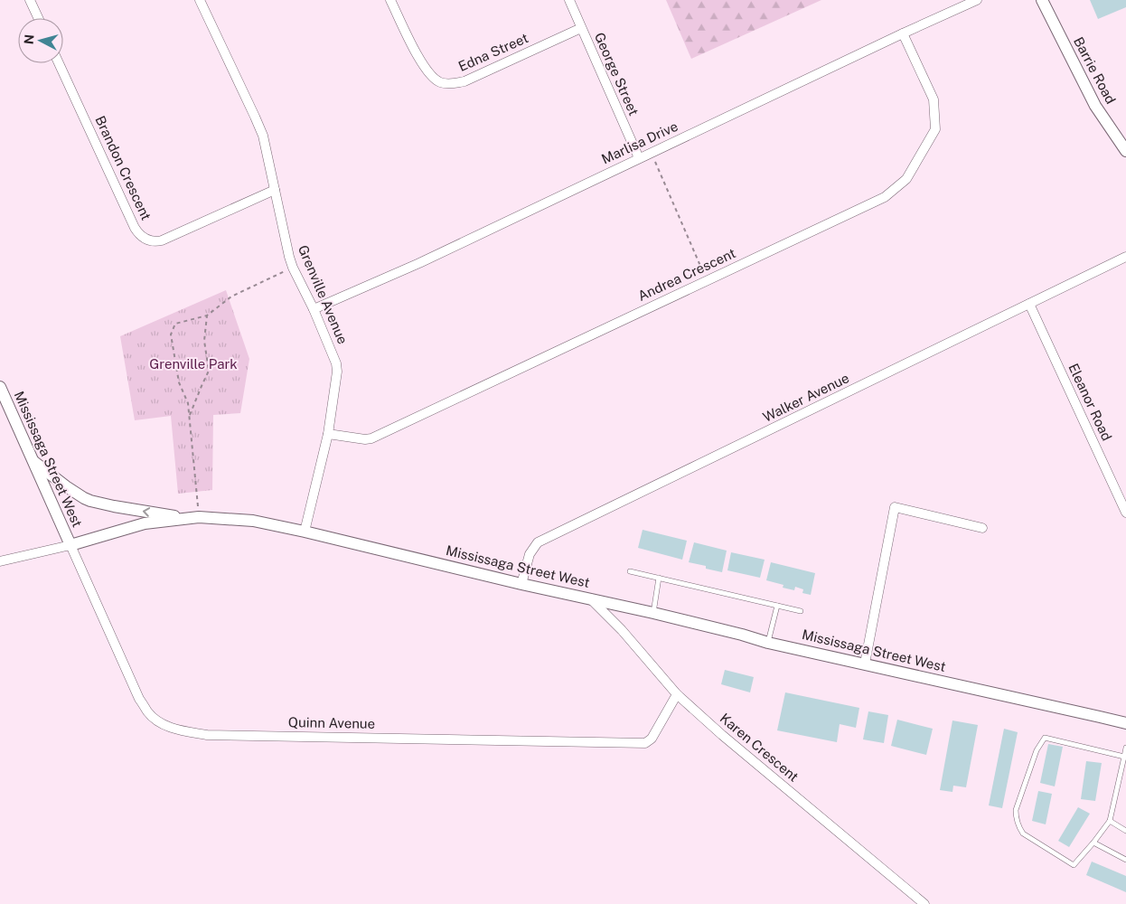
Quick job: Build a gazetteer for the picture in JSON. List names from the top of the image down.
{
  "streets": {
    "street": [
      "Edna Street",
      "Barrie Road",
      "George Street",
      "Marlisa Drive",
      "Brandon Crescent",
      "Andrea Crescent",
      "Grenville Avenue",
      "Walker Avenue",
      "Eleanor Road",
      "Mississaga Street West",
      "Quinn Avenue",
      "Karen Crescent"
    ]
  },
  "crossings": [
    ["Edna Street", "George Street"],
    ["George Street", "Marlisa Drive"],
    ["Marlisa Drive", "Andrea Crescent"],
    ["Marlisa Drive", "Grenville Avenue"],
    ["Brandon Crescent", "Grenville Avenue"],
    ["Andrea Crescent", "Grenville Avenue"],
    ["Grenville Avenue", "Mississaga Street West"],
    ["Walker Avenue", "Eleanor Road"],
    ["Walker Avenue", "Mississaga Street West"],
    ["Mississaga Street West", "Quinn Avenue"],
    ["Mississaga Street West", "Karen Crescent"],
    ["Quinn Avenue", "Karen Crescent"]
  ],
  "parks": ["Grenville Park"],
  "north": "left"
}
